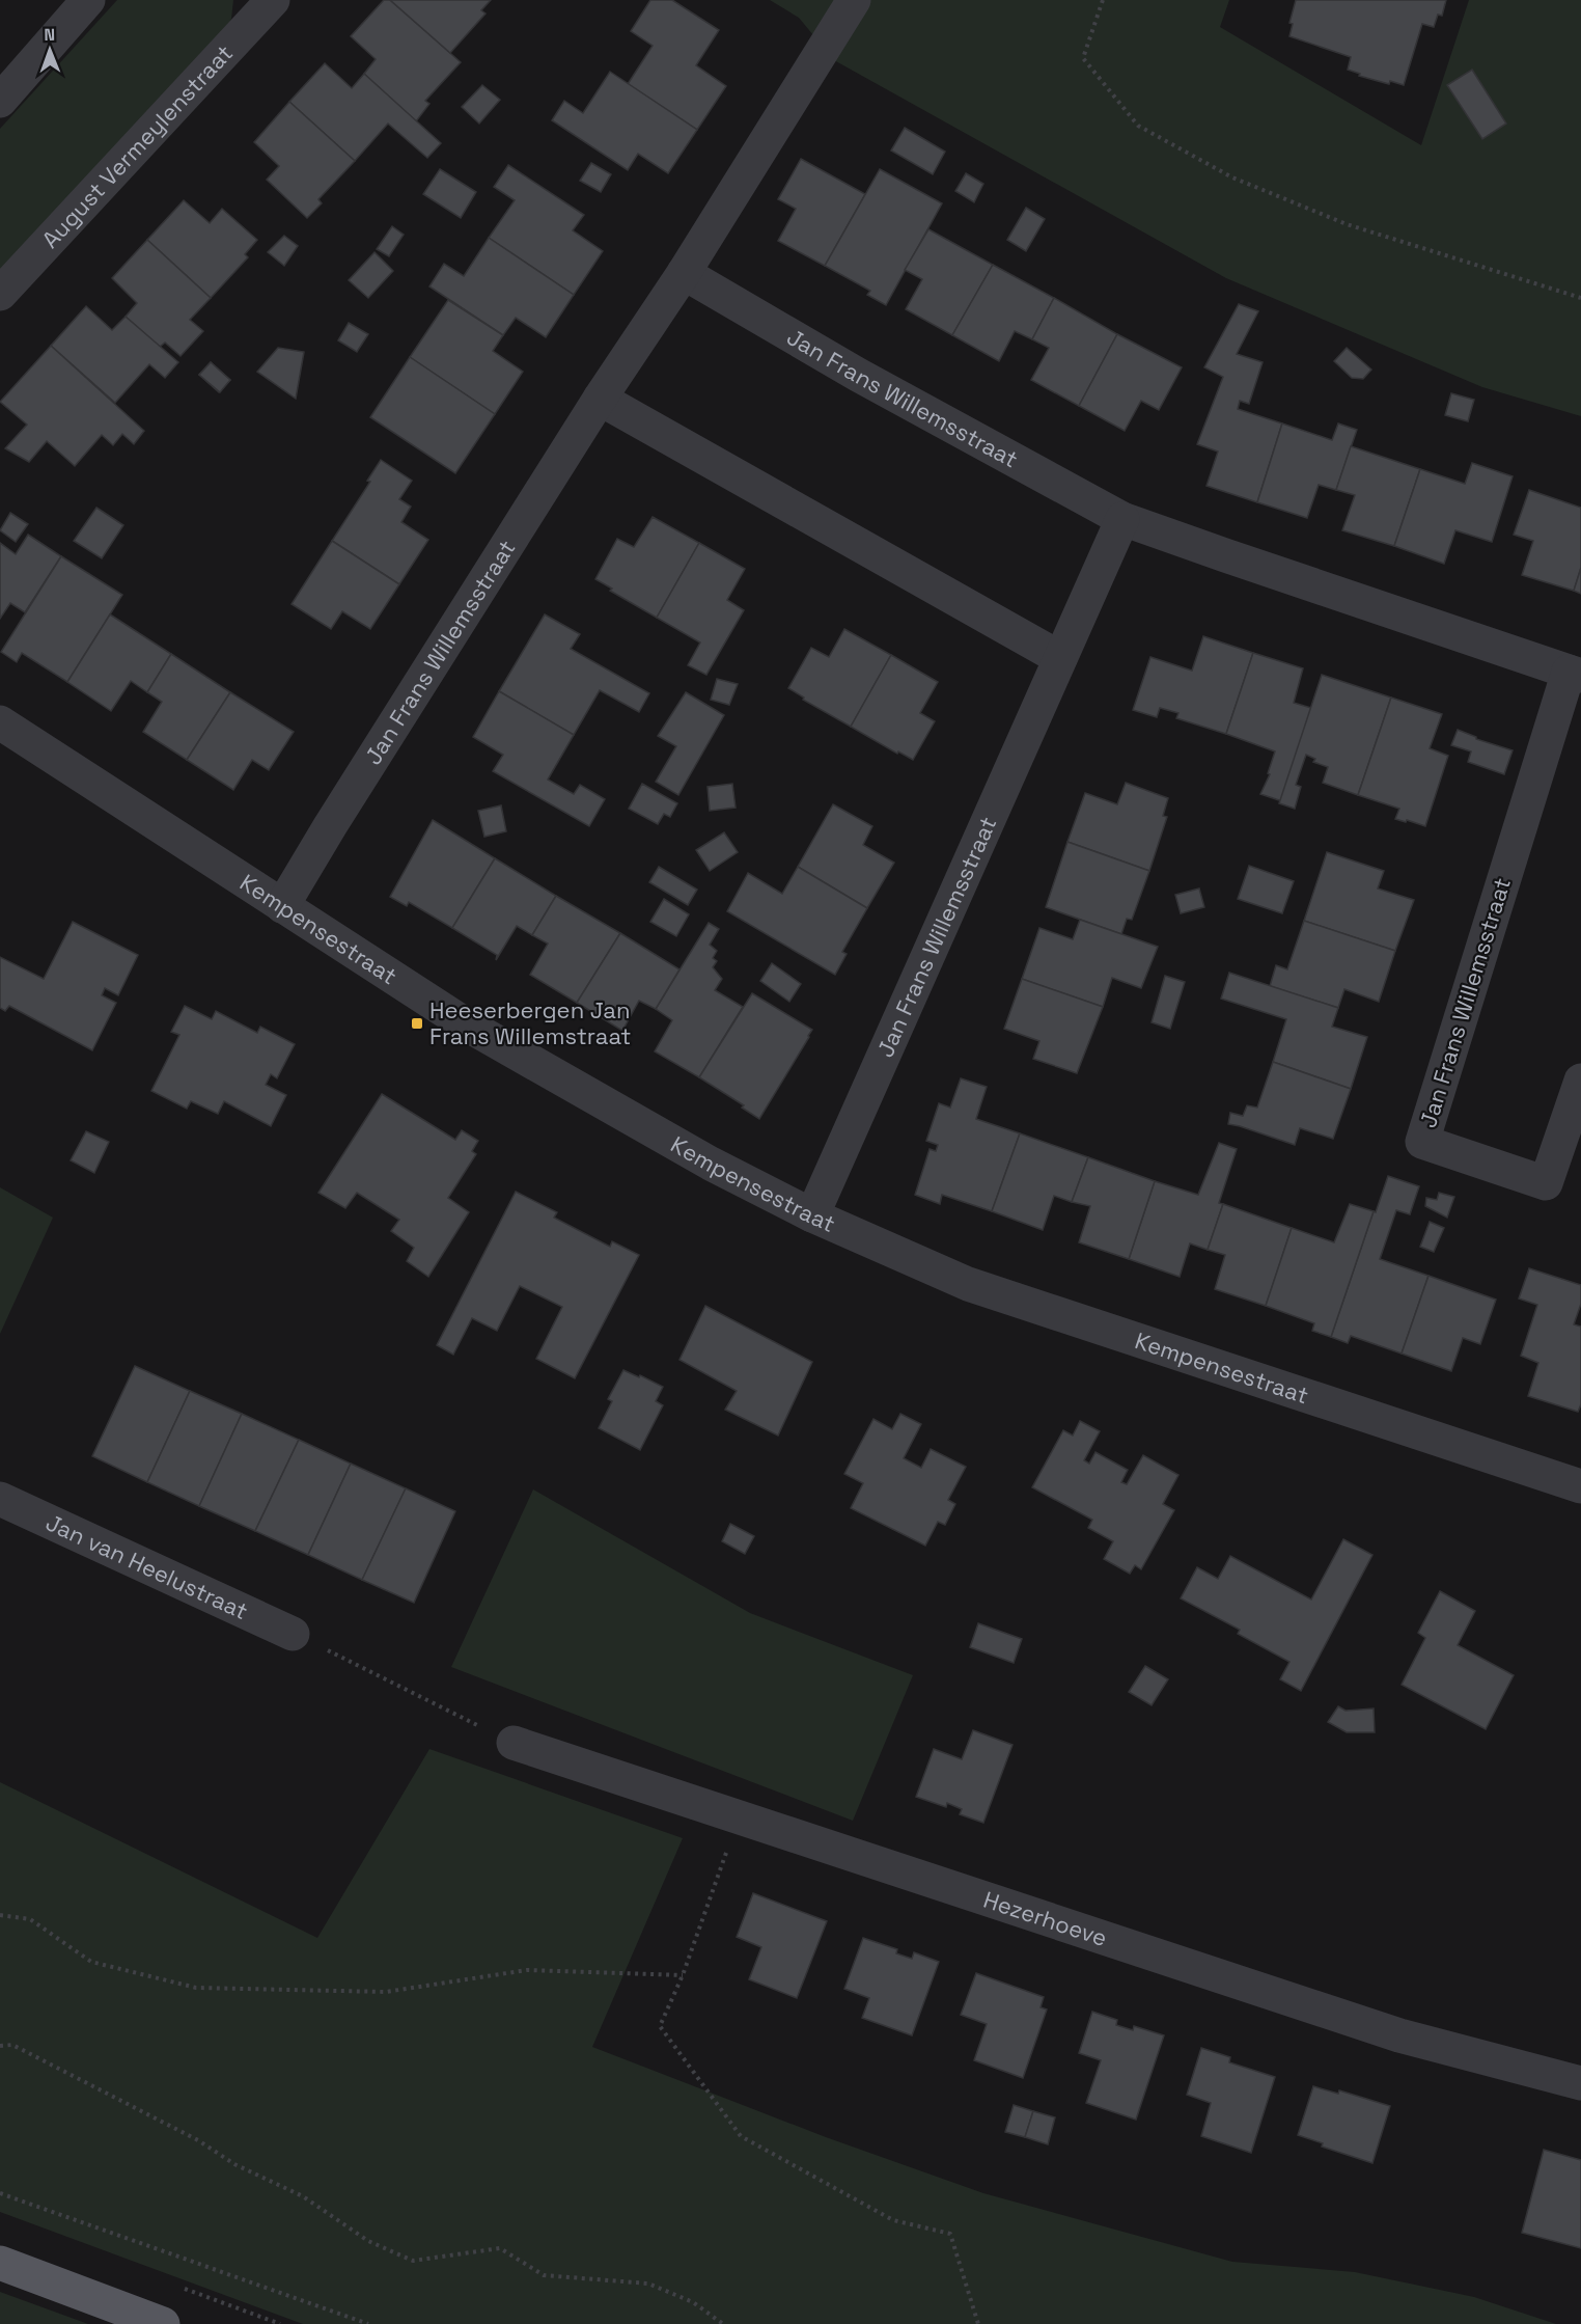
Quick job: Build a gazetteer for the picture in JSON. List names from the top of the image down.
{
  "streets": {
    "street": [
      "August Vermeylenstraat",
      "Jan Frans Willemsstraat",
      "Kempensestraat",
      "Jan van Heelustraat",
      "Hezerhoeve"
    ]
  },
  "crossings": [
    ["Jan Frans Willemsstraat", "Kempensestraat"]
  ],
  "places": {
    "transit": ["Heeserbergen Jan Frans Willemstraat"]
  },
  "north": "top"
}
